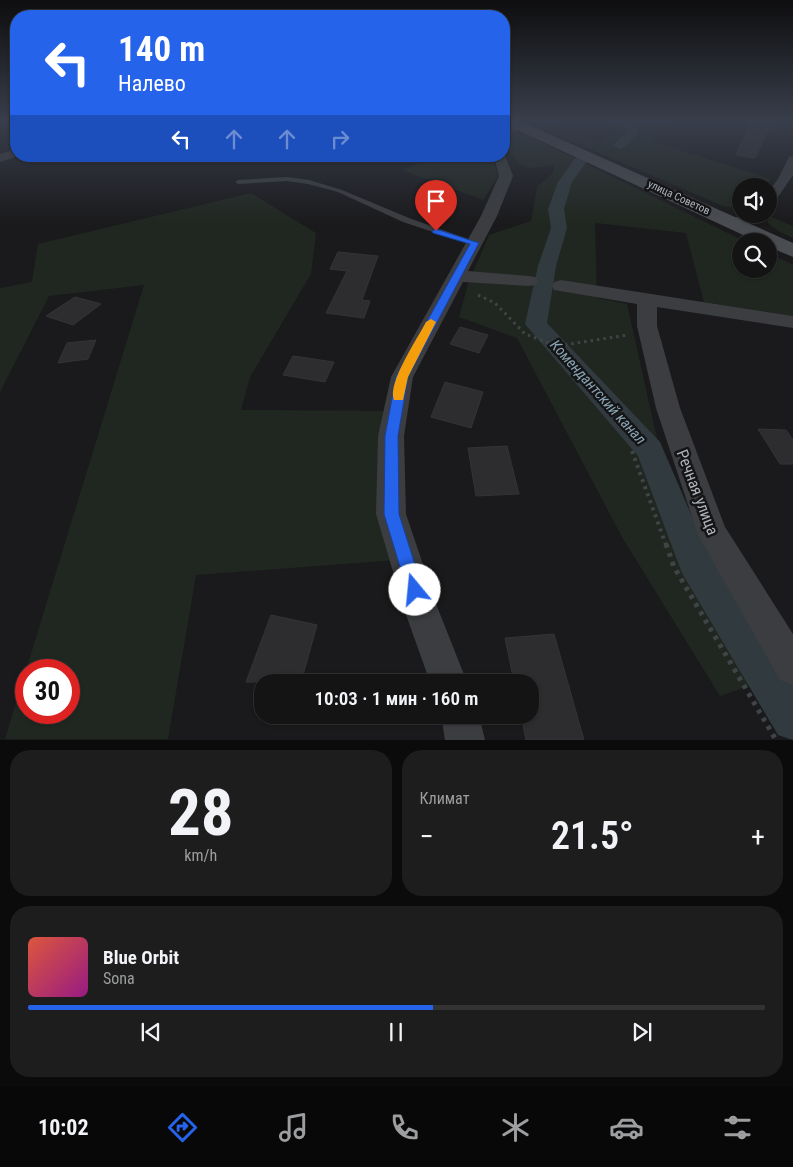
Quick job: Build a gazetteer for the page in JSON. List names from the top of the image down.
{
  "streets": {
    "main road": ["улица Советов"],
    "street": ["Речная улица"]
  },
  "water": ["Комендантский канал"],
  "page": {
    "turn": ["140 m", "Налево"],
    "limit": "30",
    "trip": "10:03 · 1 мин · 160 m",
    "tile": [
      ["28", "km/h"],
      "Климат"
    ],
    "heat": ["−", "21.5°", "+"],
    "song": ["Blue Orbit", "Sona"],
    "tabs": "10:02"
  }
}
